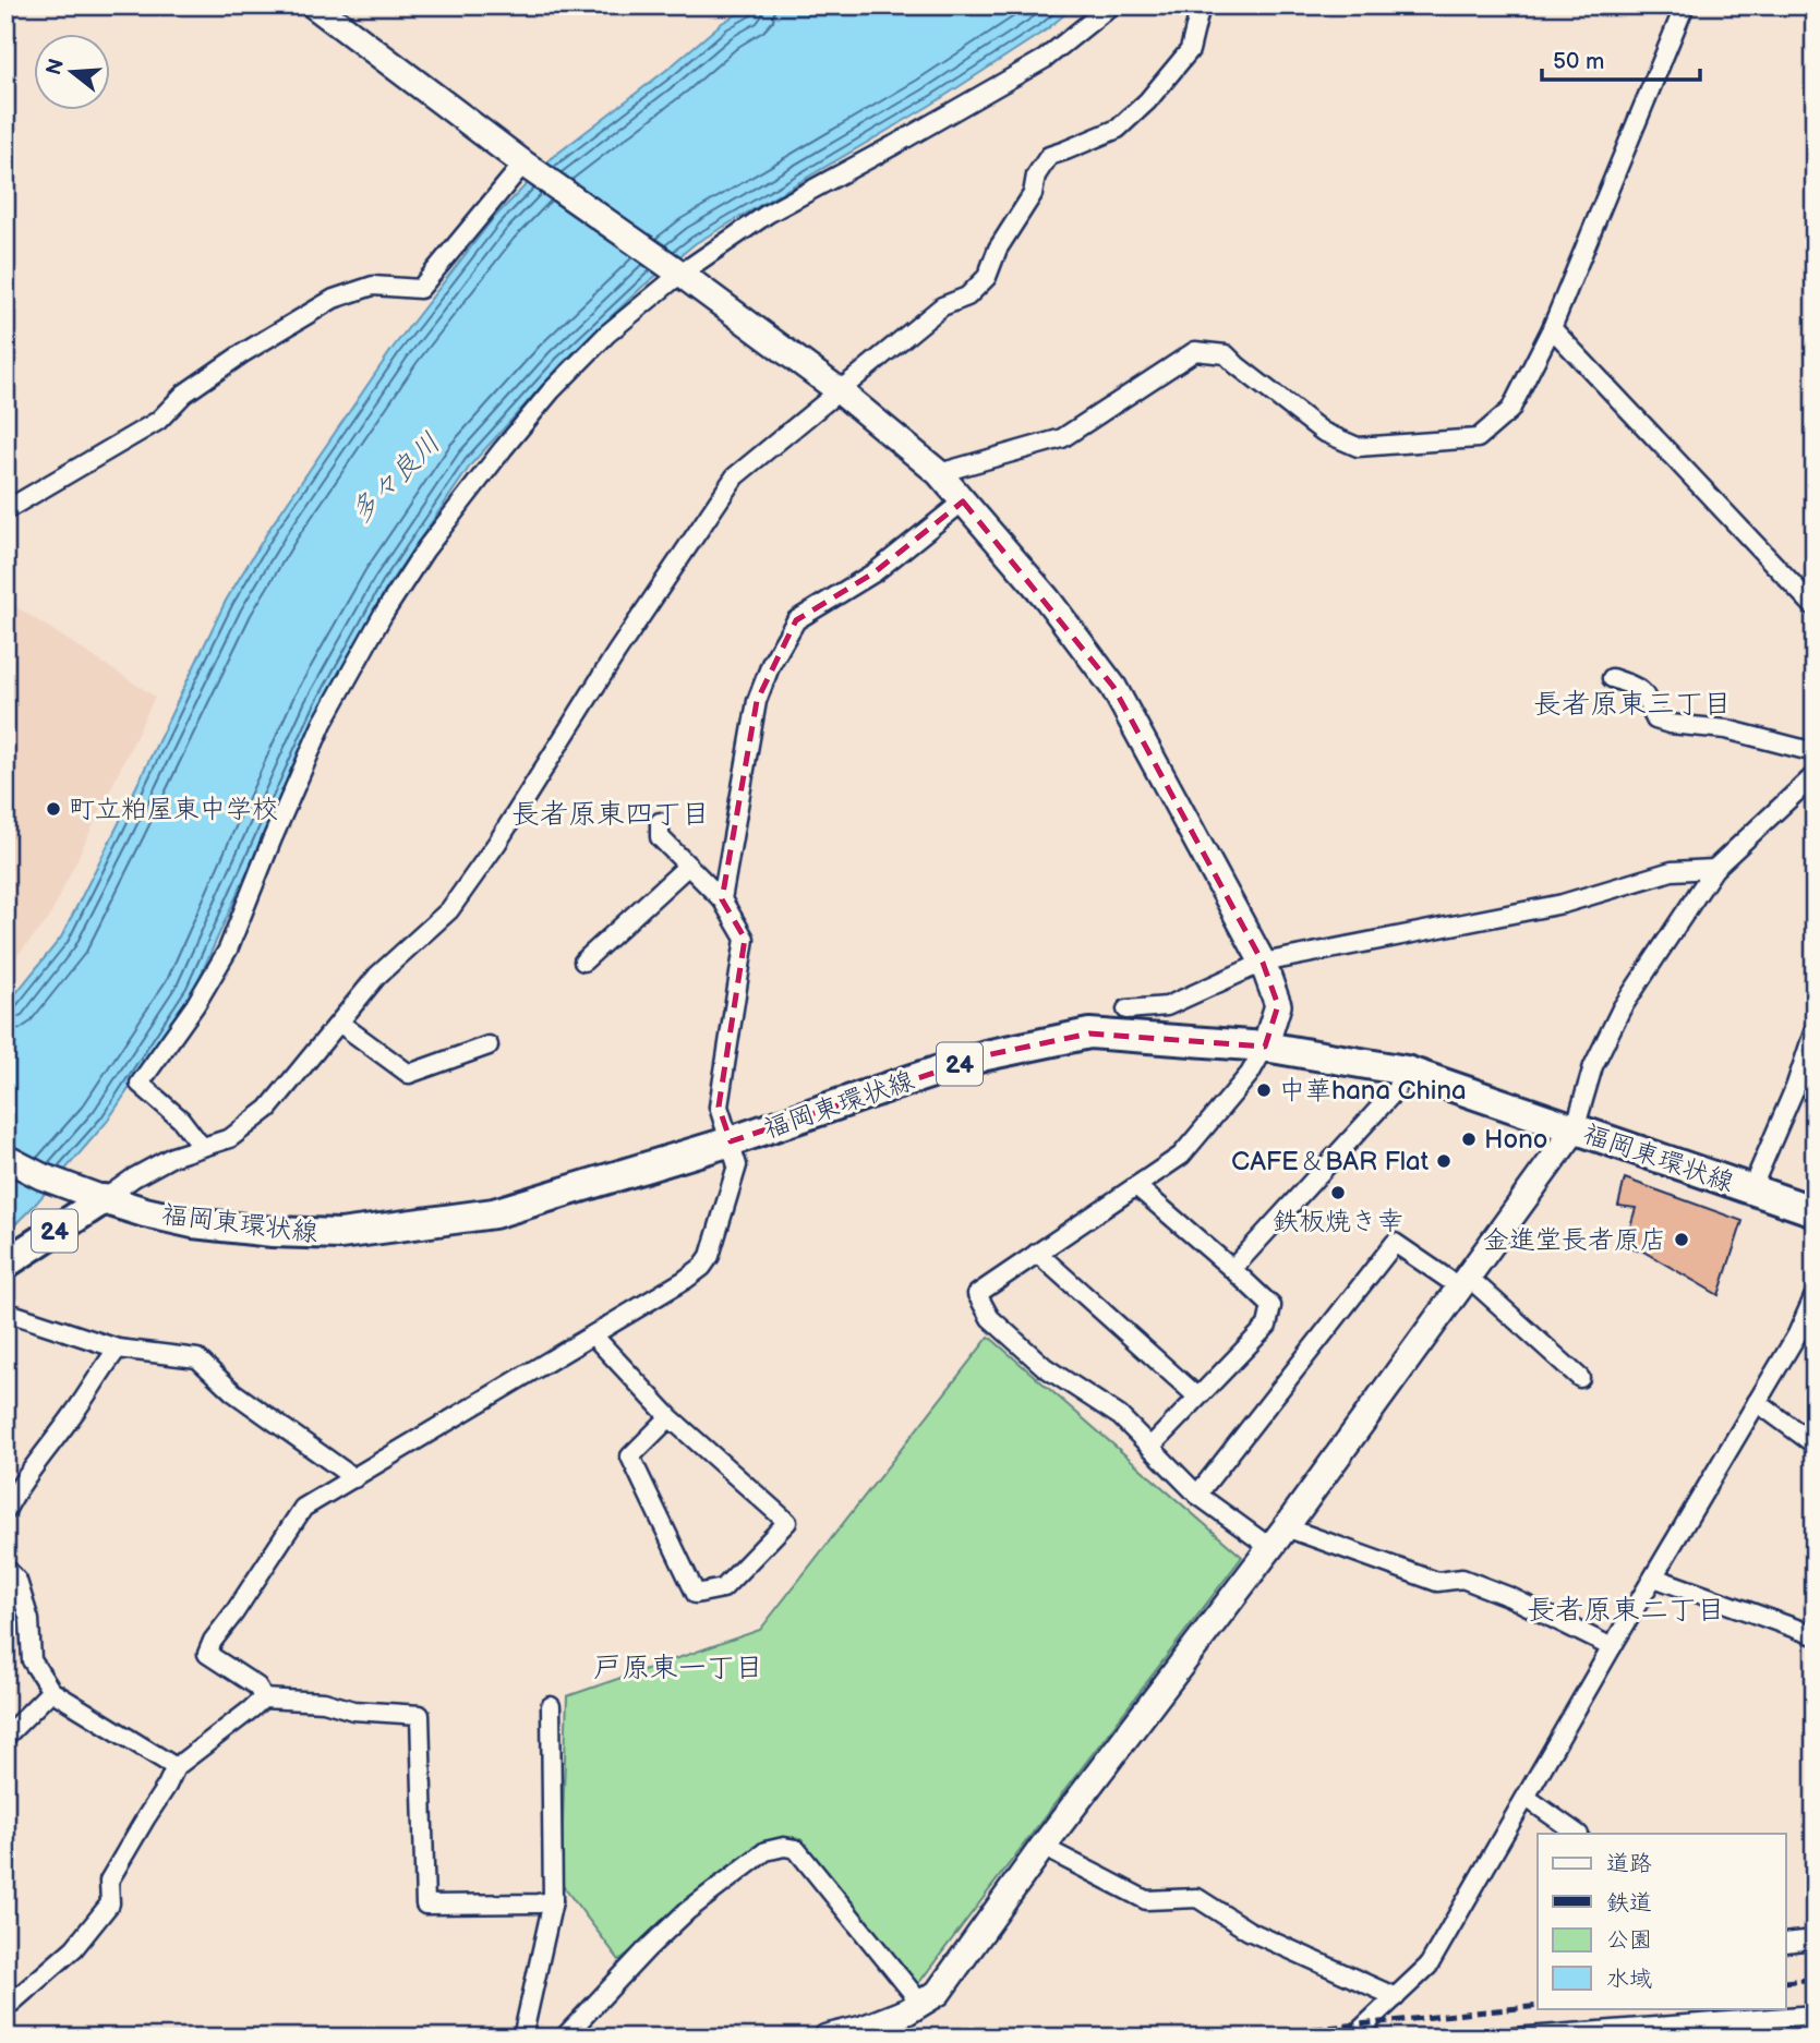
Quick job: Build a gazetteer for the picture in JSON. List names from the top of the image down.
{
  "streets": {
    "main road": ["24", "福岡東環状線"]
  },
  "crossings": [
    ["24", "福岡東環状線"]
  ],
  "districts": [
    "長者原東三丁目",
    "長者原東四丁目",
    "長者原東二丁目",
    "戸原東一丁目"
  ],
  "water": ["多々良川"],
  "places": [
    "町立粕屋東中学校",
    "中華hana China",
    "Hono",
    "CAFE＆BAR Flat",
    "鉄板焼き幸",
    "金進堂長者原店"
  ],
  "legend": [
    "道路",
    "鉄道",
    "公園",
    "水域"
  ],
  "scale_bar": "50 m",
  "north": "left"
}
